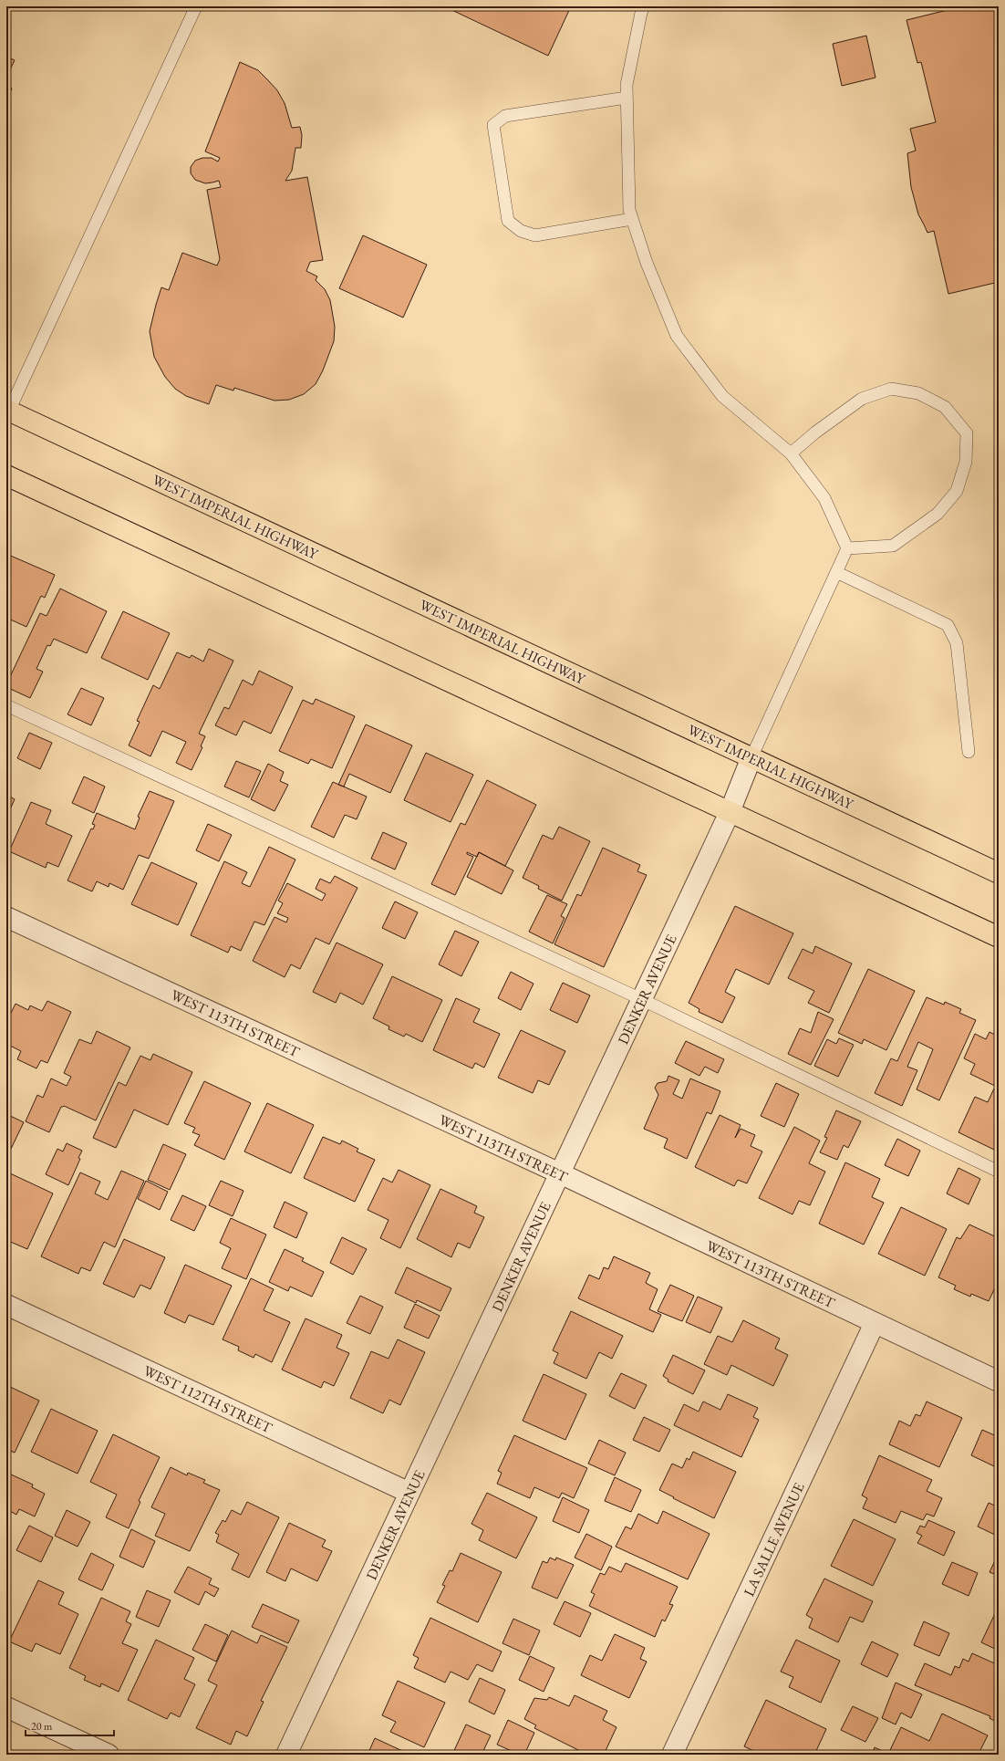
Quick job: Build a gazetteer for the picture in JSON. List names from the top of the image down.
{
  "streets": {
    "main road": ["WEST IMPERIAL HIGHWAY"],
    "street": [
      "DENKER AVENUE",
      "WEST 113TH STREET",
      "WEST 112TH STREET",
      "LA SALLE AVENUE"
    ]
  },
  "crossings": [
    ["WEST IMPERIAL HIGHWAY", "DENKER AVENUE"],
    ["DENKER AVENUE", "WEST 113TH STREET"],
    ["DENKER AVENUE", "WEST 112TH STREET"],
    ["WEST 113TH STREET", "LA SALLE AVENUE"]
  ],
  "scale_bar": "20 m"
}
